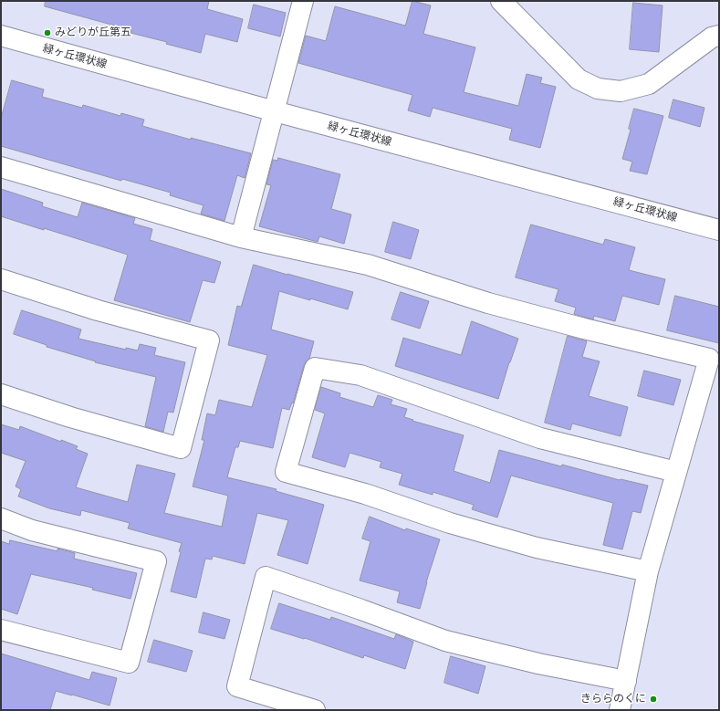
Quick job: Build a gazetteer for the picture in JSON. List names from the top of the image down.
{
  "streets": {
    "street": ["緑ヶ丘環状線"]
  },
  "places": ["みどりが丘第五", "きららのくに"]
}
